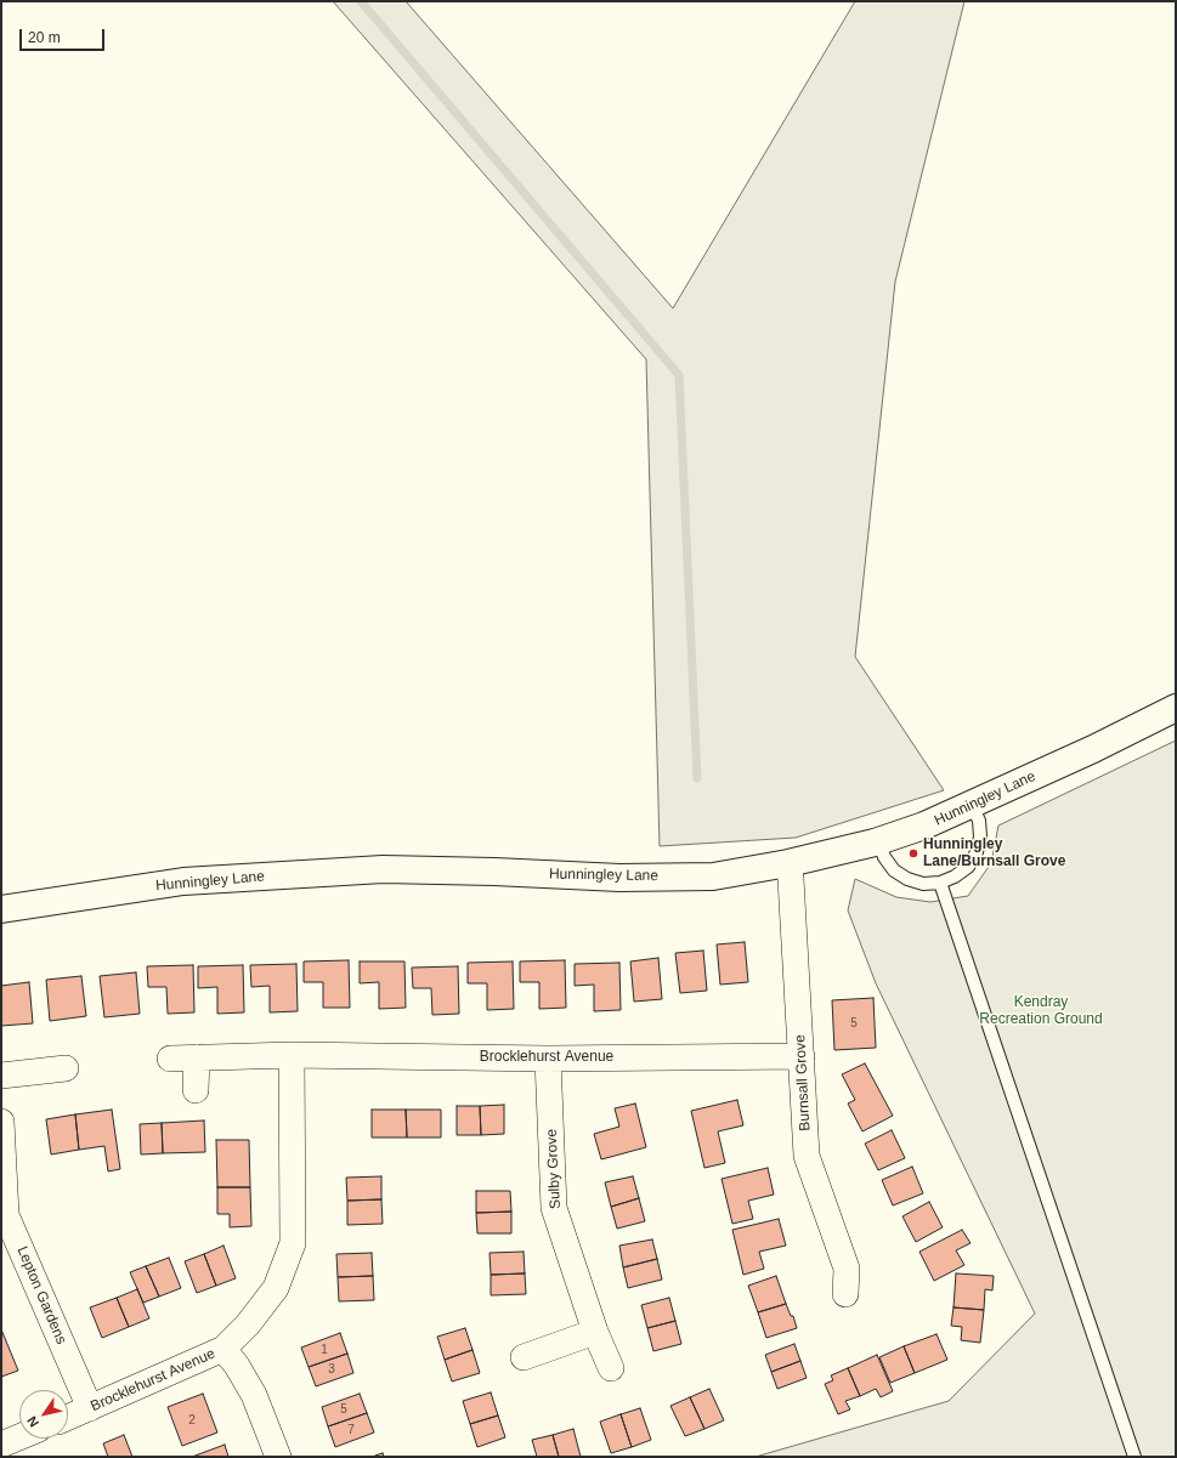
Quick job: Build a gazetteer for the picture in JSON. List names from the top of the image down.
{
  "streets": {
    "main road": ["Hunningley Lane"],
    "street": [
      "Brocklehurst Avenue",
      "Burnsall Grove",
      "Sulby Grove",
      "Lepton Gardens"
    ]
  },
  "crossings": [
    ["Hunningley Lane", "Burnsall Grove"],
    ["Brocklehurst Avenue", "Burnsall Grove"],
    ["Brocklehurst Avenue", "Sulby Grove"],
    ["Brocklehurst Avenue", "Lepton Gardens"]
  ],
  "parks": ["Kendray Recreation Ground"],
  "places": ["Hunningley Lane/Burnsall Grove"],
  "house_numbers": [
    "5",
    "1",
    "3",
    "5",
    "2",
    "7"
  ],
  "scale_bar": "20 m",
  "north": "bottom left"
}
